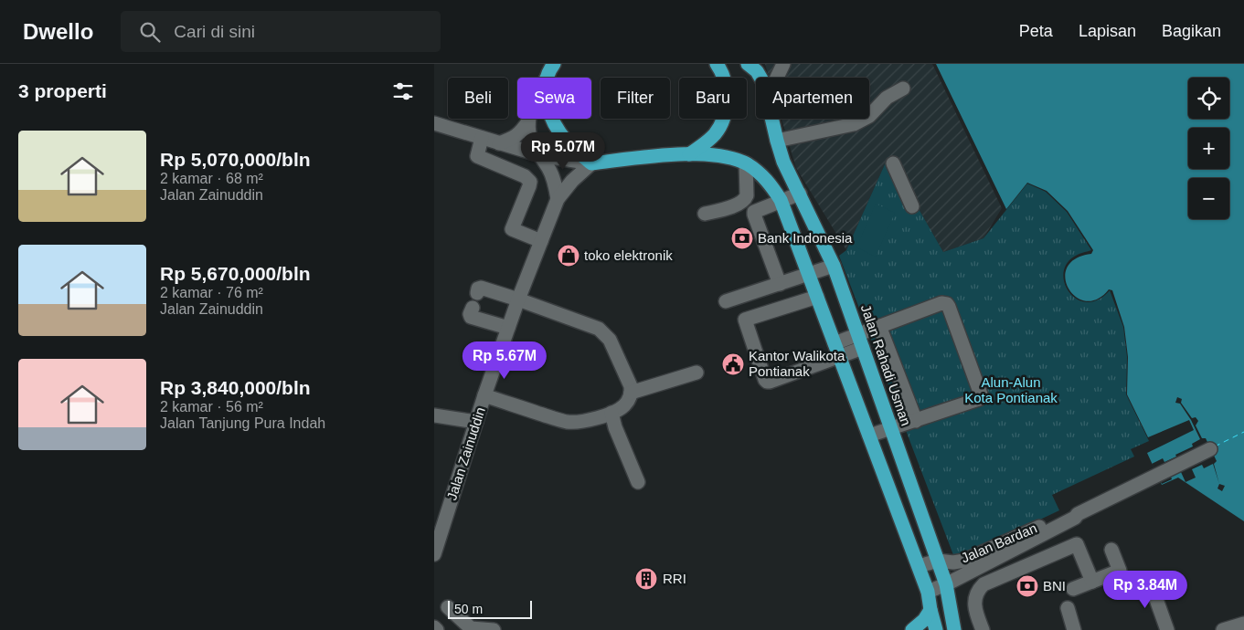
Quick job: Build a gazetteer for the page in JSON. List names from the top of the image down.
{
  "streets": {
    "highway": ["Jalan Rahadi Usman"],
    "street": ["Jalan Zainuddin", "Jalan Bardan"]
  },
  "crossings": [
    ["Jalan Rahadi Usman", "Jalan Bardan"]
  ],
  "parks": ["Alun-Alun Kota Pontianak"],
  "places": {
    "bank": ["Bank Indonesia", "BNI"],
    "shop": ["toko elektronik"],
    "public building": ["Kantor Walikota Pontianak"],
    "building": ["RRI"]
  },
  "scale_bar": "50 m",
  "page": {
    "header": "Dwello",
    "search": "Cari di sini",
    "nav": ["Peta", "Lapisan", "Bagikan"],
    "heading": "3 properti",
    "map_buttons": ["+", "−"],
    "chip": [
      "Beli",
      "Sewa",
      "Filter",
      "Baru",
      "Apartemen"
    ],
    "list": [
      {
        "name": "Rp 5,070,000/bln",
        "note": "2 kamar · 68 m² · Jalan Zainuddin"
      },
      {
        "name": "Rp 5,670,000/bln",
        "note": "2 kamar · 76 m² · Jalan Zainuddin"
      },
      {
        "name": "Rp 3,840,000/bln",
        "note": "2 kamar · 56 m² · Jalan Tanjung Pura Indah"
      }
    ],
    "price": ["Rp 5.07M", "Rp 5.67M", "Rp 3.84M"],
    "scale": "50 m"
  }
}
